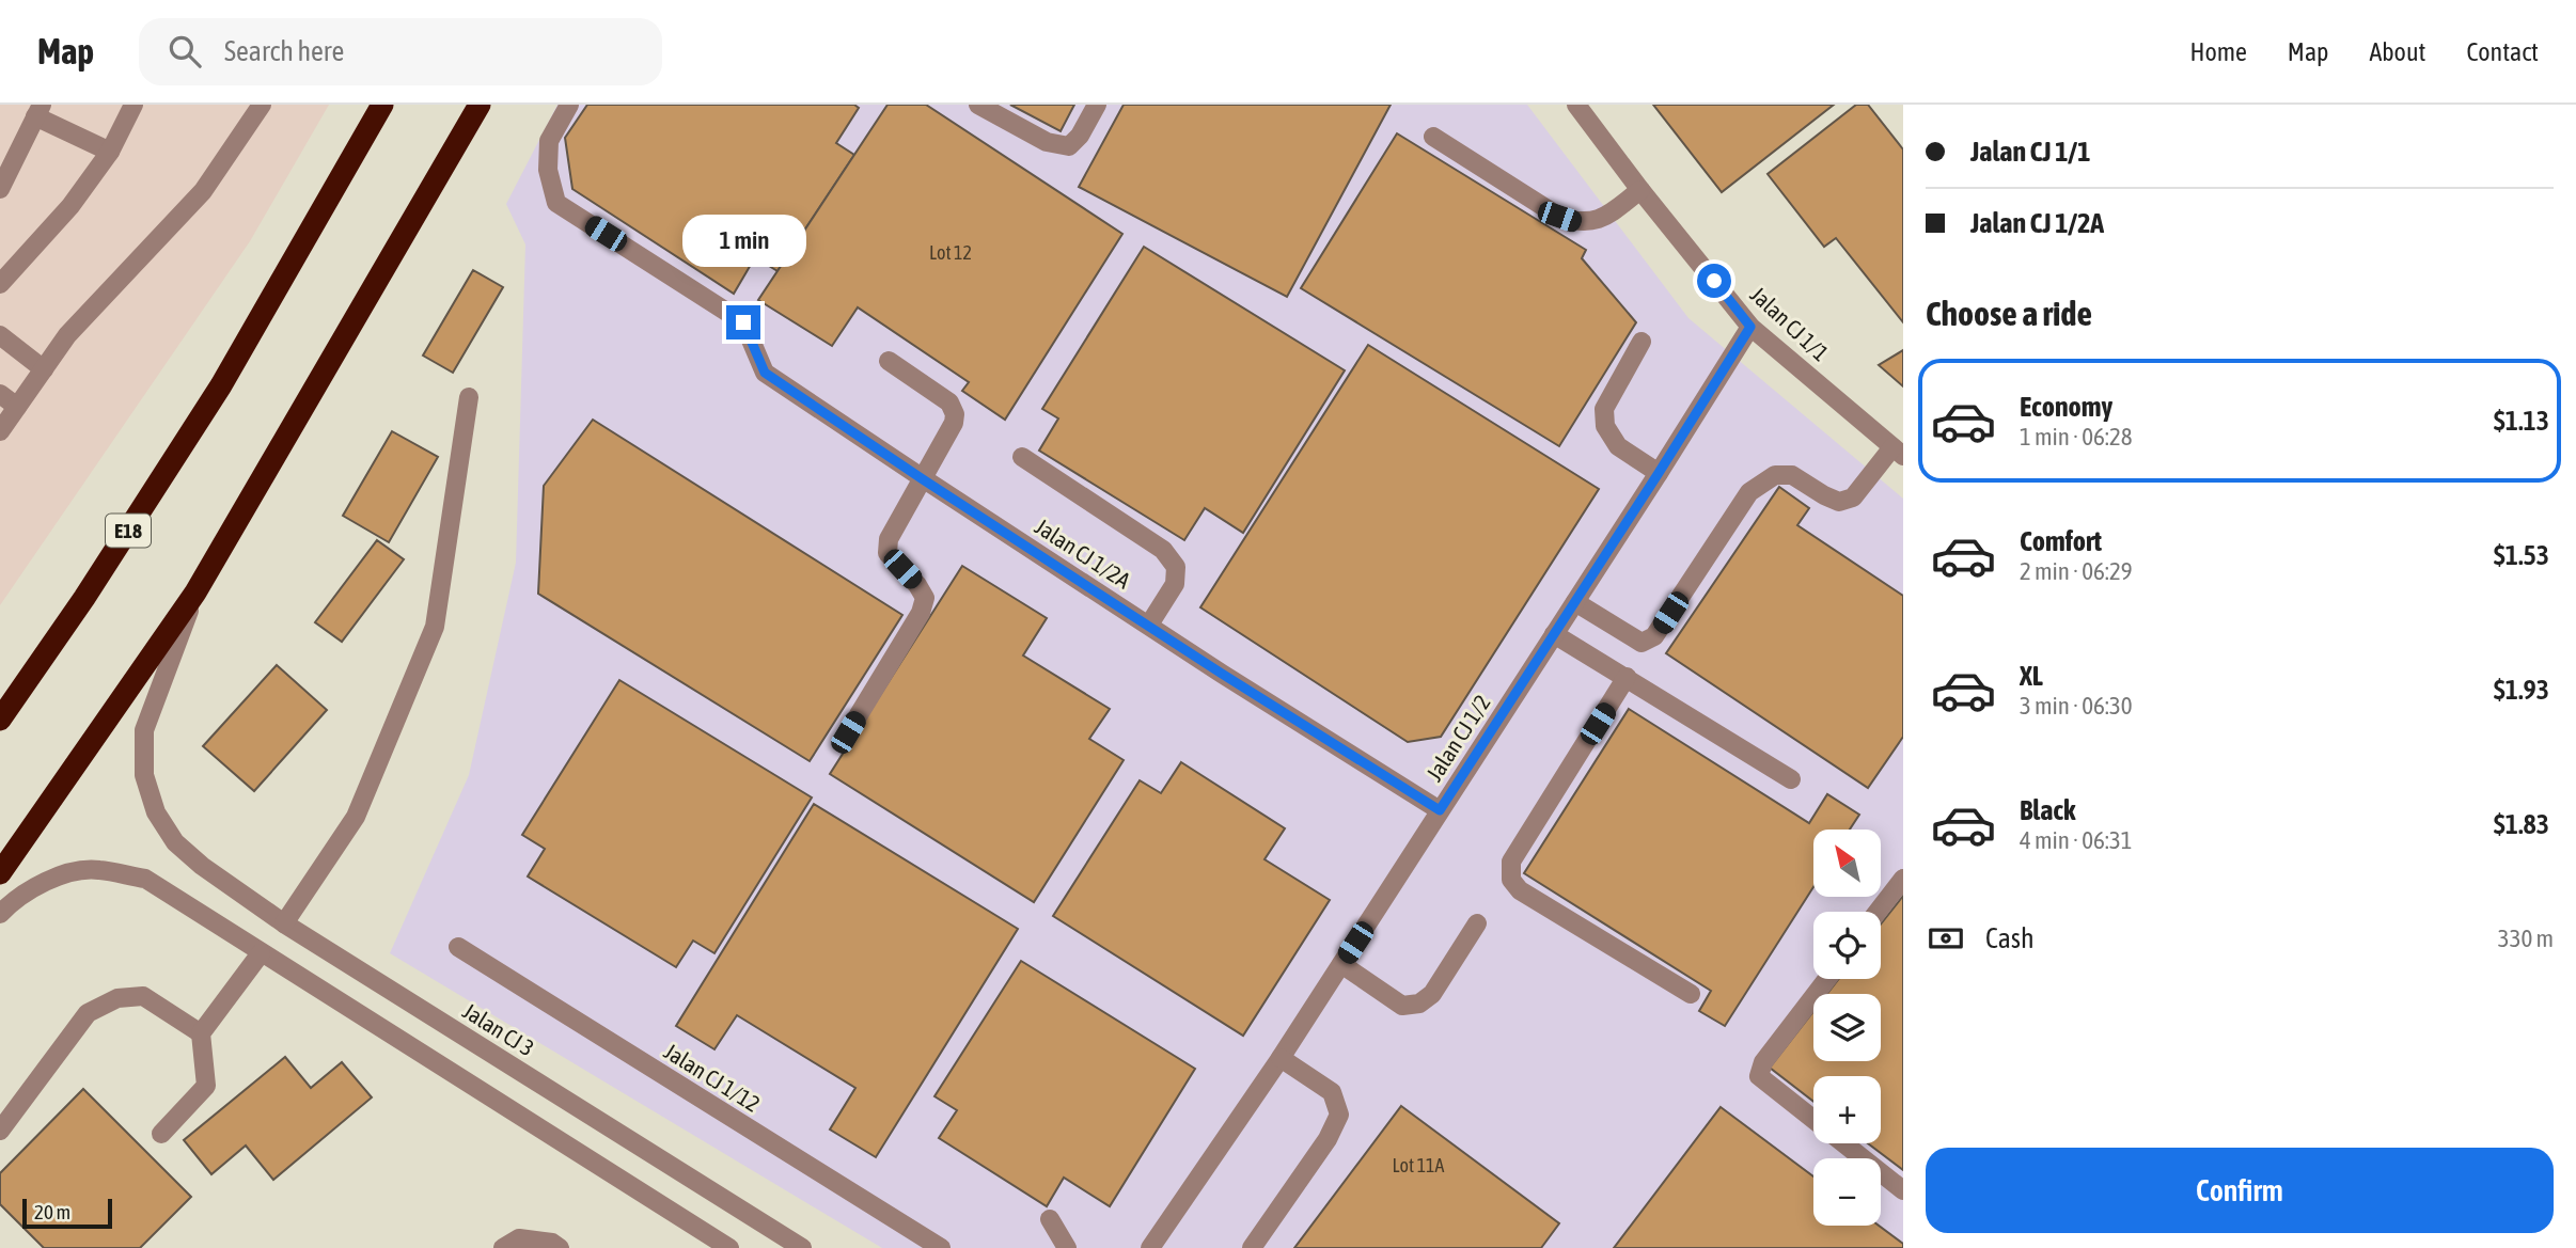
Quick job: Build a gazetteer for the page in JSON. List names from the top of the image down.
{
  "streets": {
    "highway": ["E18"],
    "street": [
      "Jalan CJ 1/1",
      "Jalan CJ 1/2A",
      "Jalan CJ 1/2",
      "Jalan CJ 3",
      "Jalan CJ 1/12"
    ]
  },
  "crossings": [
    ["Jalan CJ 1/1", "Jalan CJ 1/2"],
    ["Jalan CJ 1/2A", "Jalan CJ 1/2"]
  ],
  "house_numbers": ["Lot 12", "Lot 11A"],
  "scale_bar": "20 m",
  "north": "top left",
  "page": {
    "header": "Map",
    "search": "Search here",
    "nav": [
      "Home",
      "Map",
      "About",
      "Contact"
    ],
    "banner": ["Jalan CJ 1/1", "Jalan CJ 1/2A"],
    "bubble": "1 min",
    "heading": "Choose a ride",
    "list": [
      {
        "name": "Economy",
        "note": "1 min · 06:28",
        "value": "$1.13"
      },
      {
        "name": "Comfort",
        "note": "2 min · 06:29",
        "value": "$1.53"
      },
      {
        "name": "XL",
        "note": "3 min · 06:30",
        "value": "$1.93"
      },
      {
        "name": "Black",
        "note": "4 min · 06:31",
        "value": "$1.83"
      }
    ],
    "map_buttons": ["+", "−"],
    "pay": ["Cash", "330 m"],
    "buttons": "Confirm",
    "scale": "20 m"
  }
}
